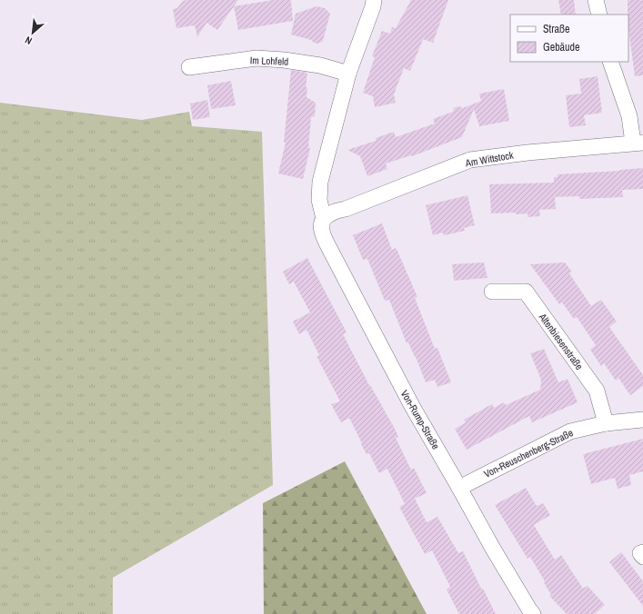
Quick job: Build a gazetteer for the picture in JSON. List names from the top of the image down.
{
  "streets": {
    "street": [
      "Im Lohfeld",
      "Am Wittstock",
      "Altenbiesenstraße",
      "Von-Rump-Straße",
      "Von-Reuschenberg-Straße"
    ]
  },
  "crossings": [
    ["Am Wittstock", "Von-Rump-Straße"],
    ["Altenbiesenstraße", "Von-Reuschenberg-Straße"],
    ["Von-Rump-Straße", "Von-Reuschenberg-Straße"]
  ],
  "legend": ["Straße", "Gebäude"],
  "north": "bottom left"
}
